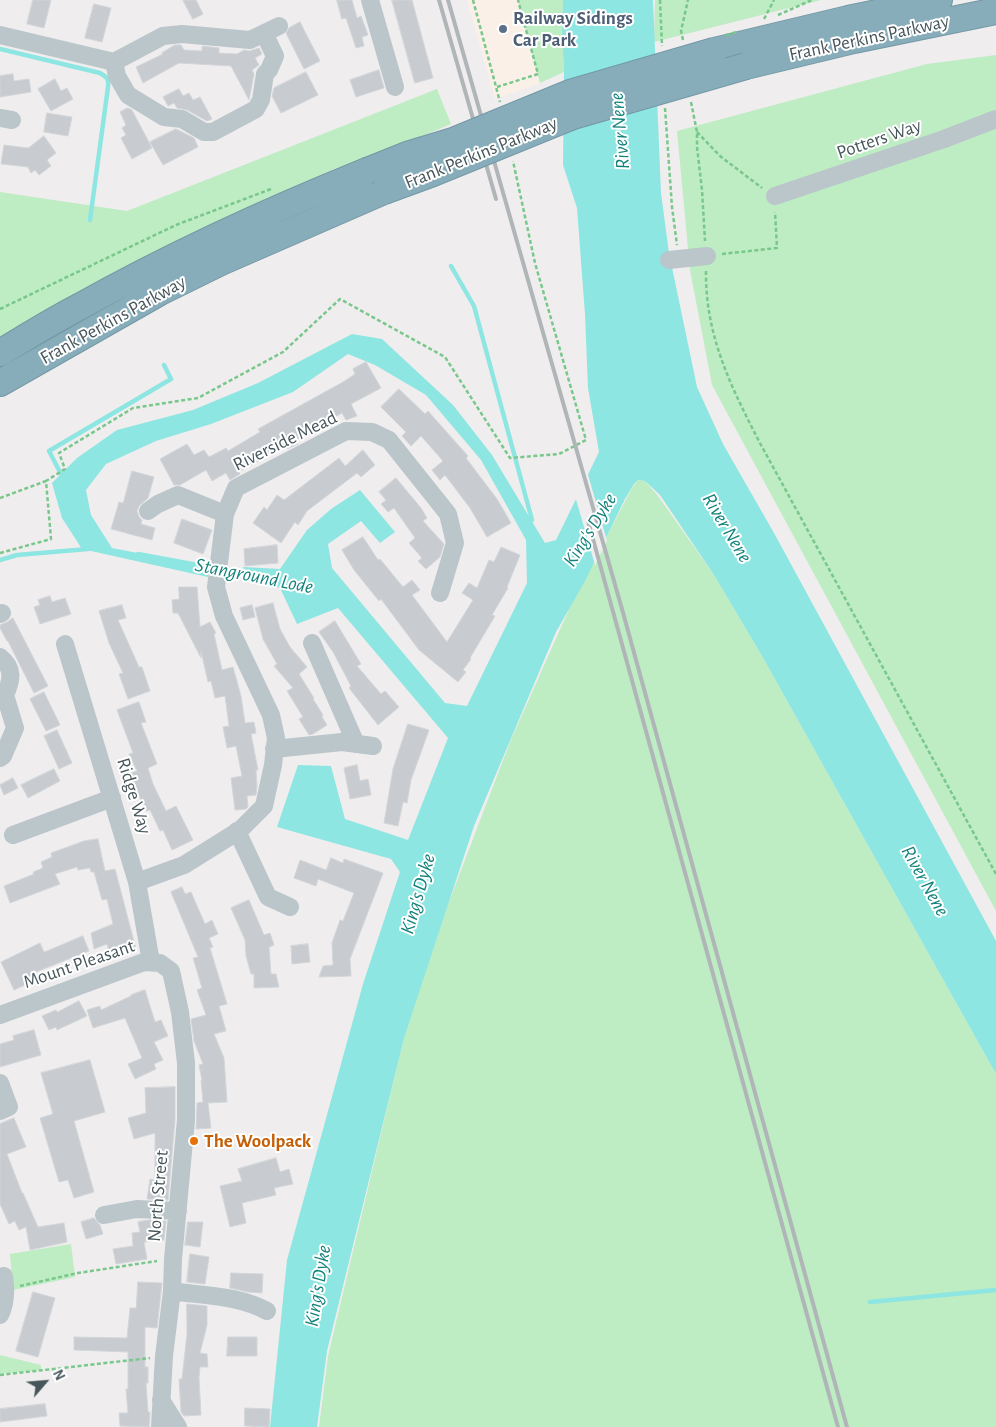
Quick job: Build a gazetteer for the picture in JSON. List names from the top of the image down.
{
  "streets": {
    "highway": ["Frank Perkins Parkway"],
    "street": [
      "Potters Way",
      "Riverside Mead",
      "Ridge Way",
      "Mount Pleasant",
      "North Street"
    ]
  },
  "crossings": [
    ["Riverside Mead", "Ridge Way"],
    ["Ridge Way", "Mount Pleasant"],
    ["Mount Pleasant", "North Street"]
  ],
  "water": ["River Nene", "King's Dyke", "Stanground Lode"],
  "places": ["Railway Sidings Car Park", "The Woolpack"],
  "north": "top right"
}
